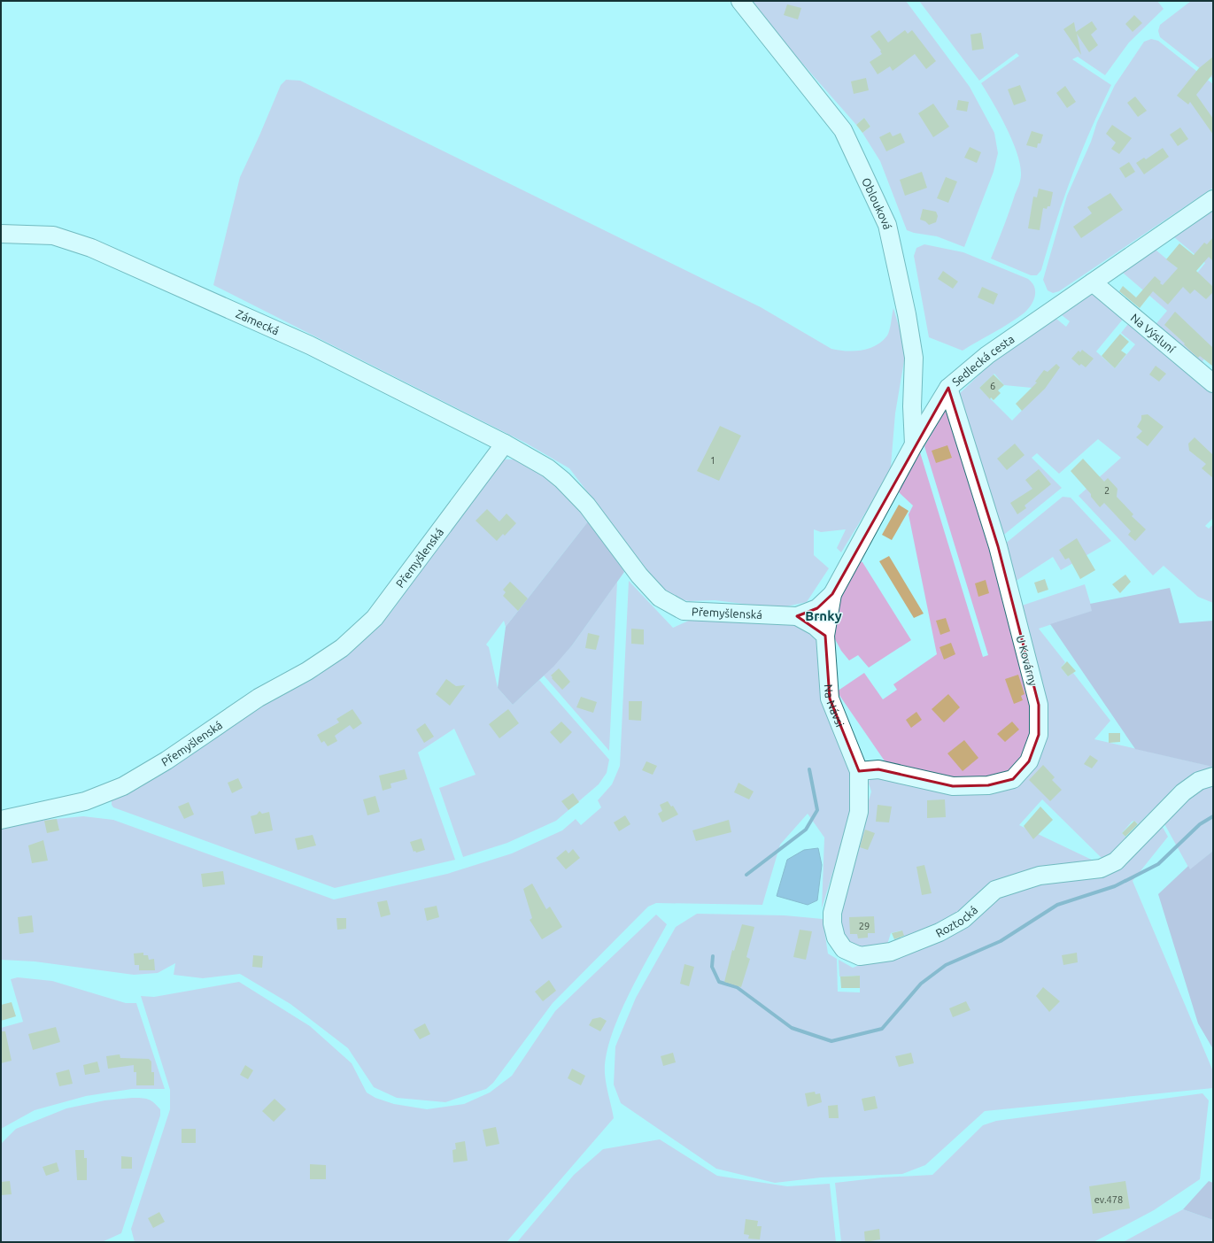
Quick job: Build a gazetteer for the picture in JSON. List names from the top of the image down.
{
  "streets": {
    "street": [
      "Oblouková",
      "Zámecká",
      "Na Výsluní",
      "Sedlecká cesta",
      "Přemyšlenská",
      "U Kovárny",
      "Na Návsi",
      "Roztocká"
    ]
  },
  "crossings": [
    ["Oblouková", "Sedlecká cesta"],
    ["Zámecká", "Přemyšlenská"],
    ["Na Výsluní", "Sedlecká cesta"],
    ["Sedlecká cesta", "U Kovárny"],
    ["Sedlecká cesta", "Na Návsi"],
    ["U Kovárny", "Na Návsi"],
    ["U Kovárny", "Roztocká"],
    ["Na Návsi", "Roztocká"]
  ],
  "districts": ["Brnky"],
  "house_numbers": [
    "6",
    "1",
    "2",
    "29",
    "ev.478"
  ]
}
